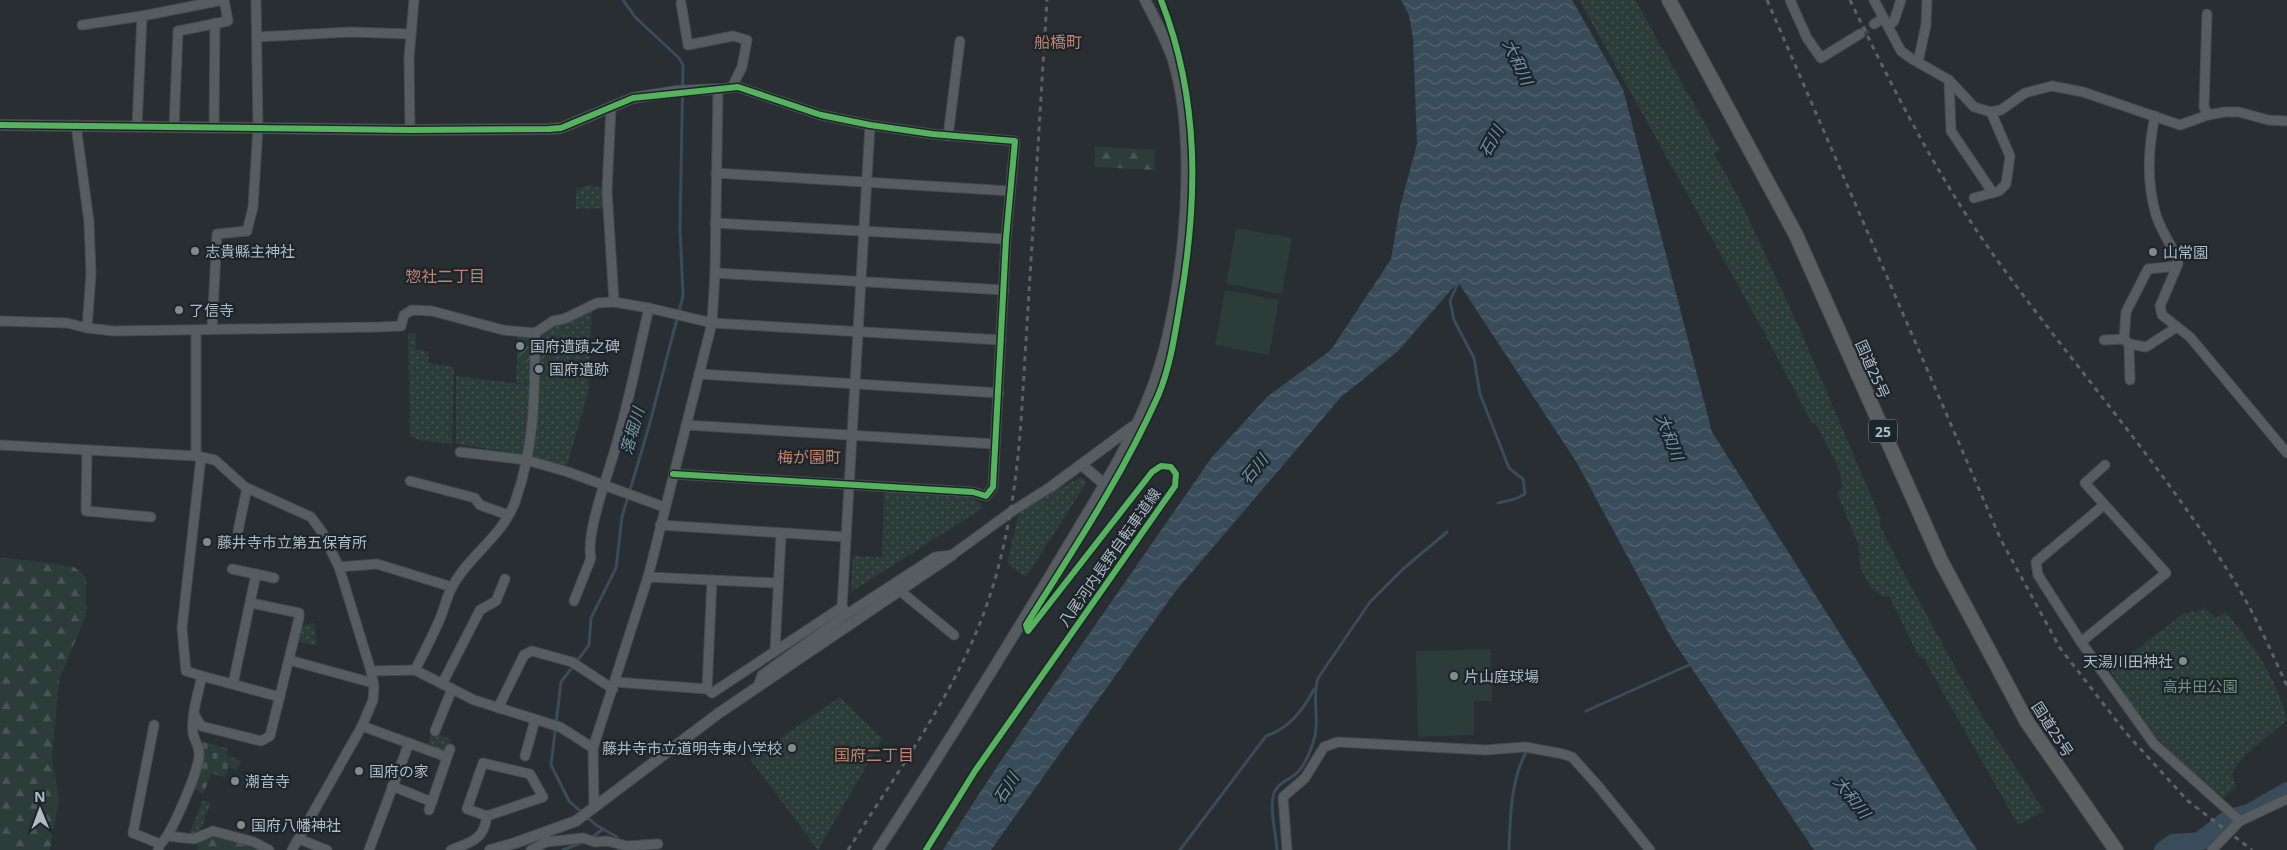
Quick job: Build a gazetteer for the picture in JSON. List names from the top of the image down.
{
  "streets": {
    "highway": ["国道25号", "25"],
    "cycle path": ["八尾河内長野自転車道線"]
  },
  "districts": [
    "船橋町",
    "惣社二丁目",
    "梅が園町",
    "国府二丁目"
  ],
  "water": ["大和川", "石川", "落堀川"],
  "parks": ["高井田公園"],
  "places": [
    "志貴縣主神社",
    "山常園",
    "了信寺",
    "国府遺蹟之碑",
    "国府遺跡",
    "藤井寺市立第五保育所",
    "天湯川田神社",
    "片山庭球場",
    "藤井寺市立道明寺東小学校",
    "国府の家",
    "潮音寺",
    "国府八幡神社"
  ],
  "north": "top"
}
